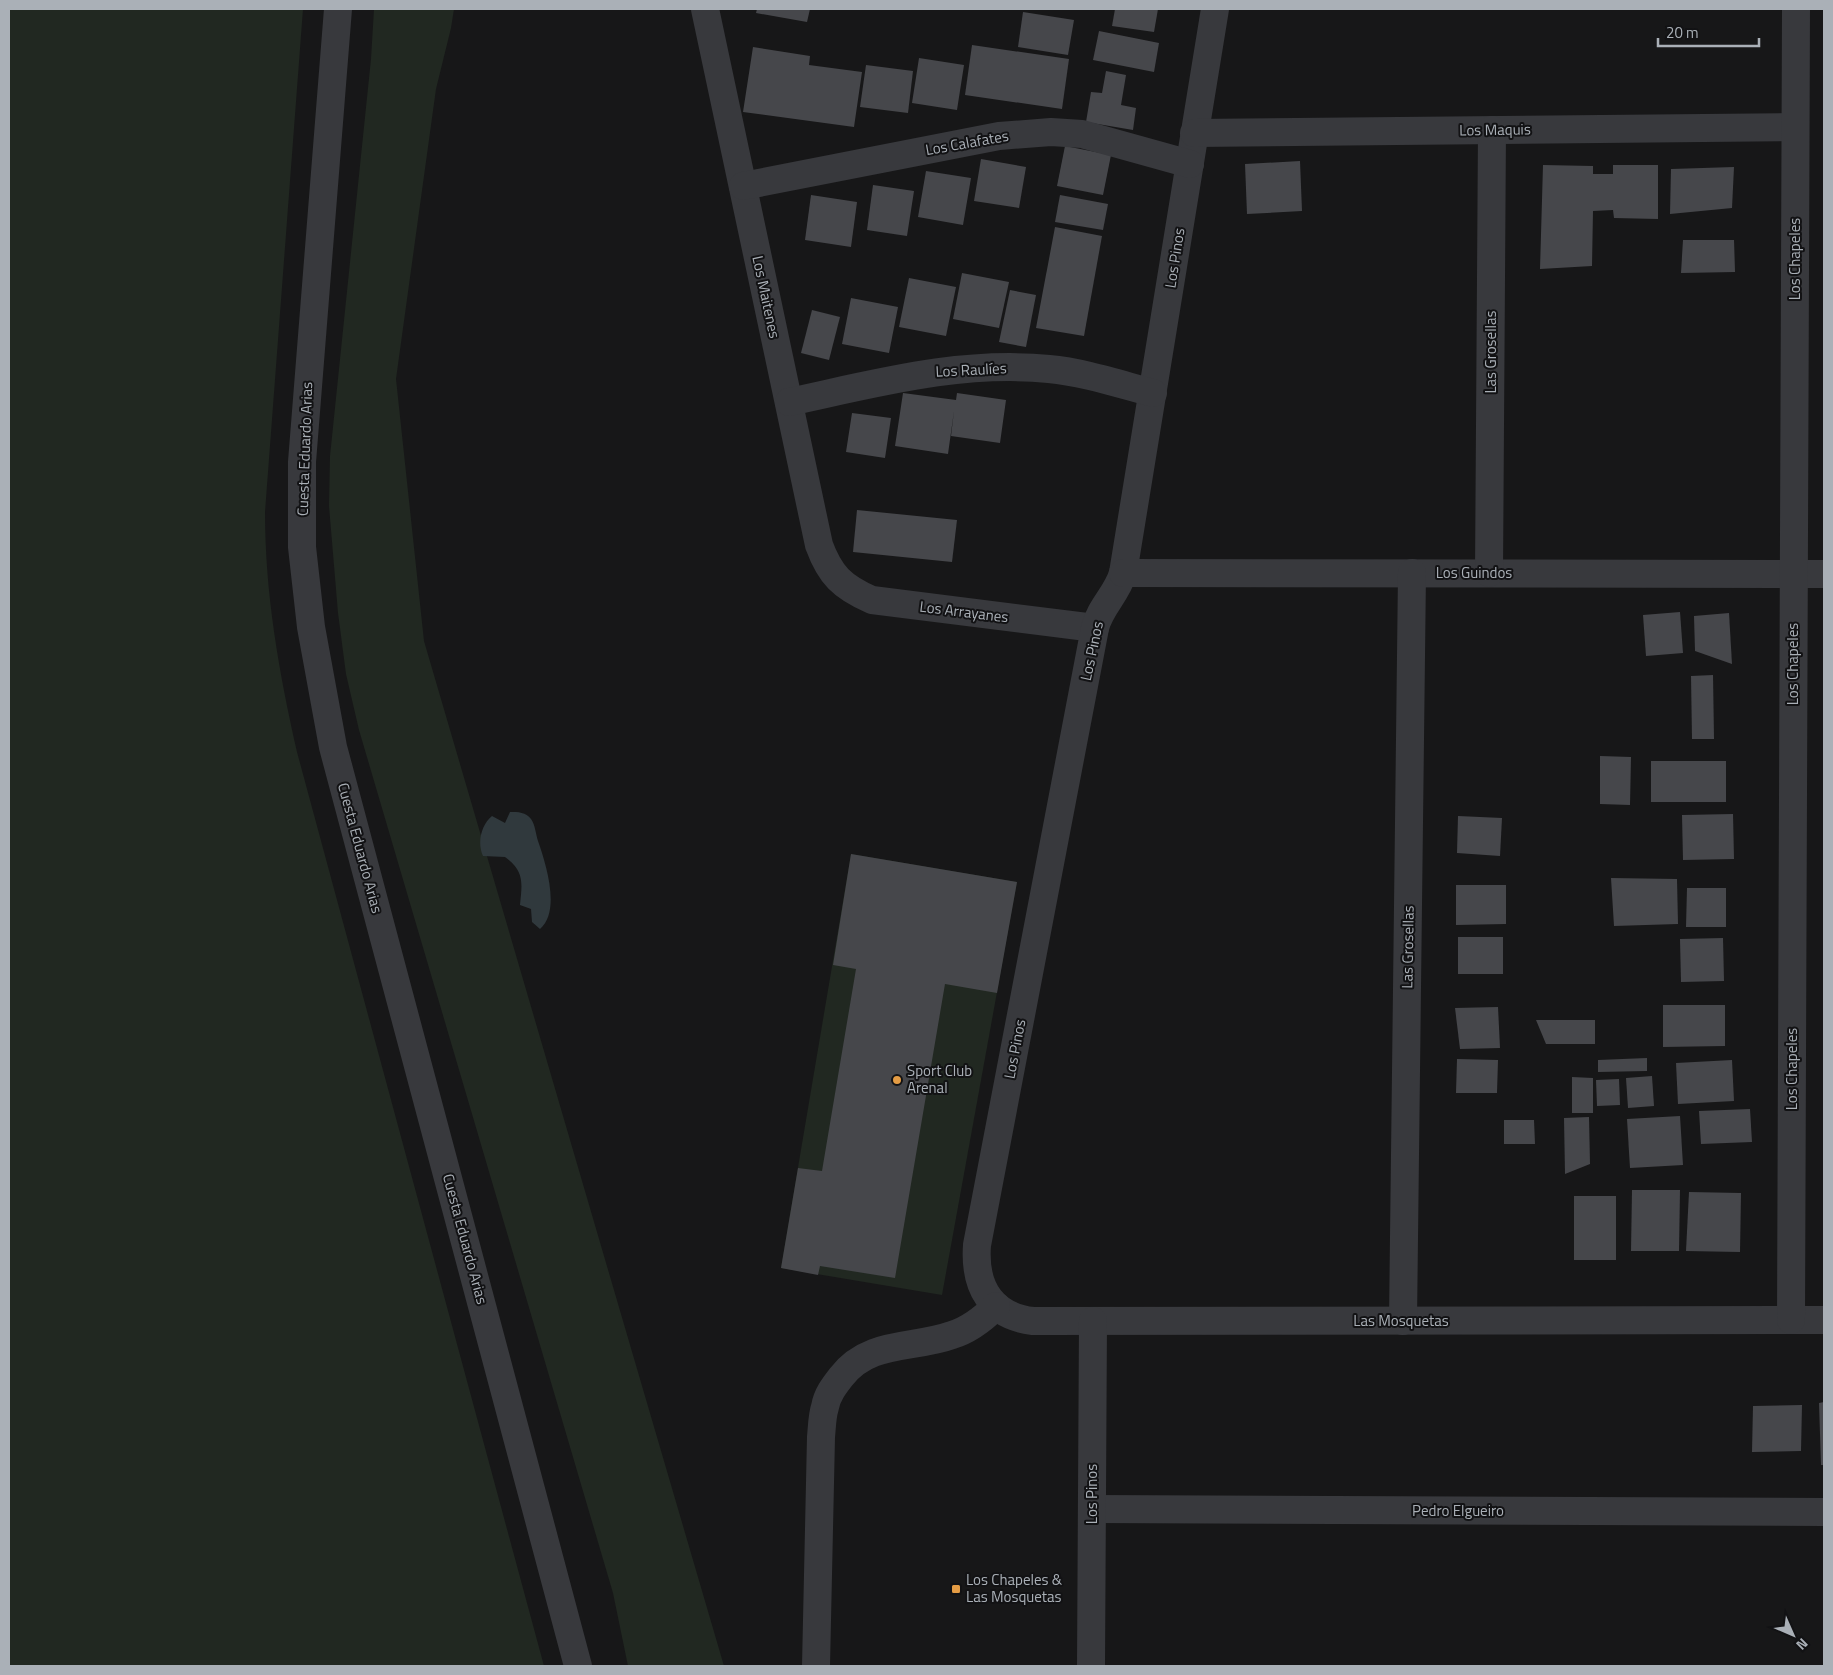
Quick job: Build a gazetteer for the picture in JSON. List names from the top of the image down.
{
  "streets": {
    "street": [
      "Los Maquis",
      "Los Calafates",
      "Los Pinos",
      "Los Chapeles",
      "Los Maitenes",
      "Las Grosellas",
      "Los Raulíes",
      "Cuesta Eduardo Arias",
      "Los Guindos",
      "Los Arrayanes",
      "Las Mosquetas",
      "Pedro Elgueiro"
    ]
  },
  "crossings": [
    ["Los Maquis", "Los Pinos"],
    ["Los Maquis", "Los Chapeles"],
    ["Los Maquis", "Las Grosellas"],
    ["Los Calafates", "Los Pinos"],
    ["Los Calafates", "Los Maitenes"],
    ["Los Pinos", "Los Raulíes"],
    ["Los Pinos", "Los Guindos"],
    ["Los Pinos", "Los Arrayanes"],
    ["Los Pinos", "Las Mosquetas"],
    ["Los Pinos", "Pedro Elgueiro"],
    ["Los Chapeles", "Los Guindos"],
    ["Los Chapeles", "Las Mosquetas"],
    ["Los Maitenes", "Los Raulíes"],
    ["Los Maitenes", "Los Arrayanes"],
    ["Las Grosellas", "Los Guindos"],
    ["Las Grosellas", "Las Mosquetas"]
  ],
  "places": {
    "other": ["Sport Club Arenal"],
    "transit": ["Los Chapeles & Las Mosquetas"]
  },
  "scale_bar": "20 m",
  "north": "bottom right"
}
